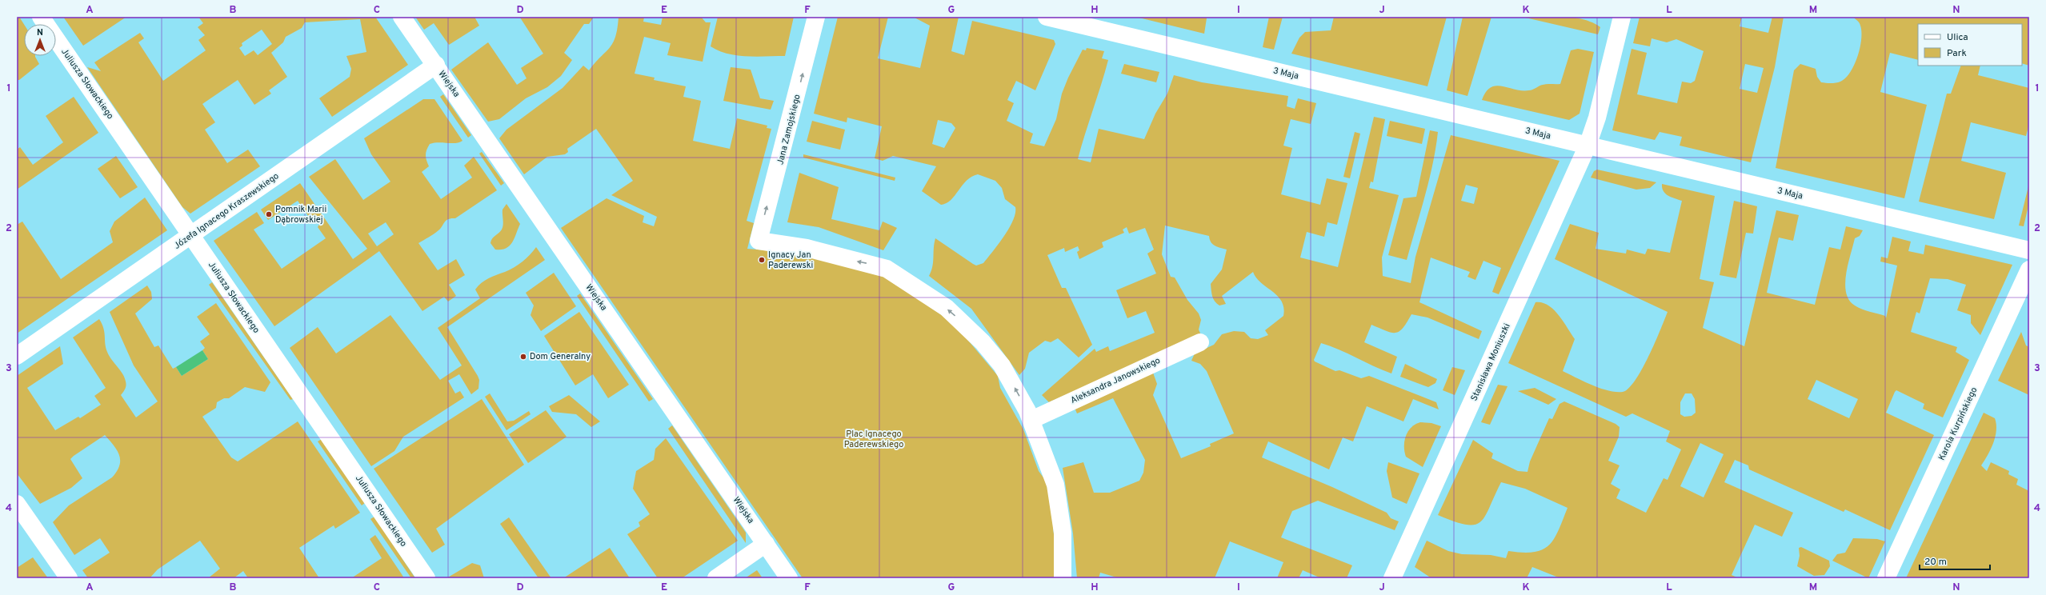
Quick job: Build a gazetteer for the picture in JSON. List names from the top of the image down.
{
  "streets": {
    "street": [
      "3 Maja",
      "Juliusza Słowackiego",
      "Wiejska",
      "Jana Zamojskiego",
      "Józefa Ignacego Kraszewskiego",
      "Stanisława Moniuszki",
      "Aleksandra Janowskiego",
      "Karola Kurpińskiego"
    ]
  },
  "crossings": [
    ["3 Maja", "Stanisława Moniuszki"],
    ["Juliusza Słowackiego", "Józefa Ignacego Kraszewskiego"],
    ["Wiejska", "Józefa Ignacego Kraszewskiego"],
    ["Jana Zamojskiego", "Aleksandra Janowskiego"]
  ],
  "parks": ["Plac Ignacego Paderewskiego"],
  "places": ["Pomnik Marii Dąbrowskiej", "Ignacy Jan Paderewski", "Dom Generalny"],
  "legend": ["Ulica", "Park"],
  "scale_bar": "20 m",
  "north": "top",
  "grid": {
    "columns": [
      "A",
      "B",
      "C",
      "D",
      "E",
      "F",
      "G",
      "H",
      "I",
      "J",
      "K",
      "L",
      "M",
      "N"
    ],
    "rows": [
      "1",
      "2",
      "3",
      "4"
    ]
  }
}
